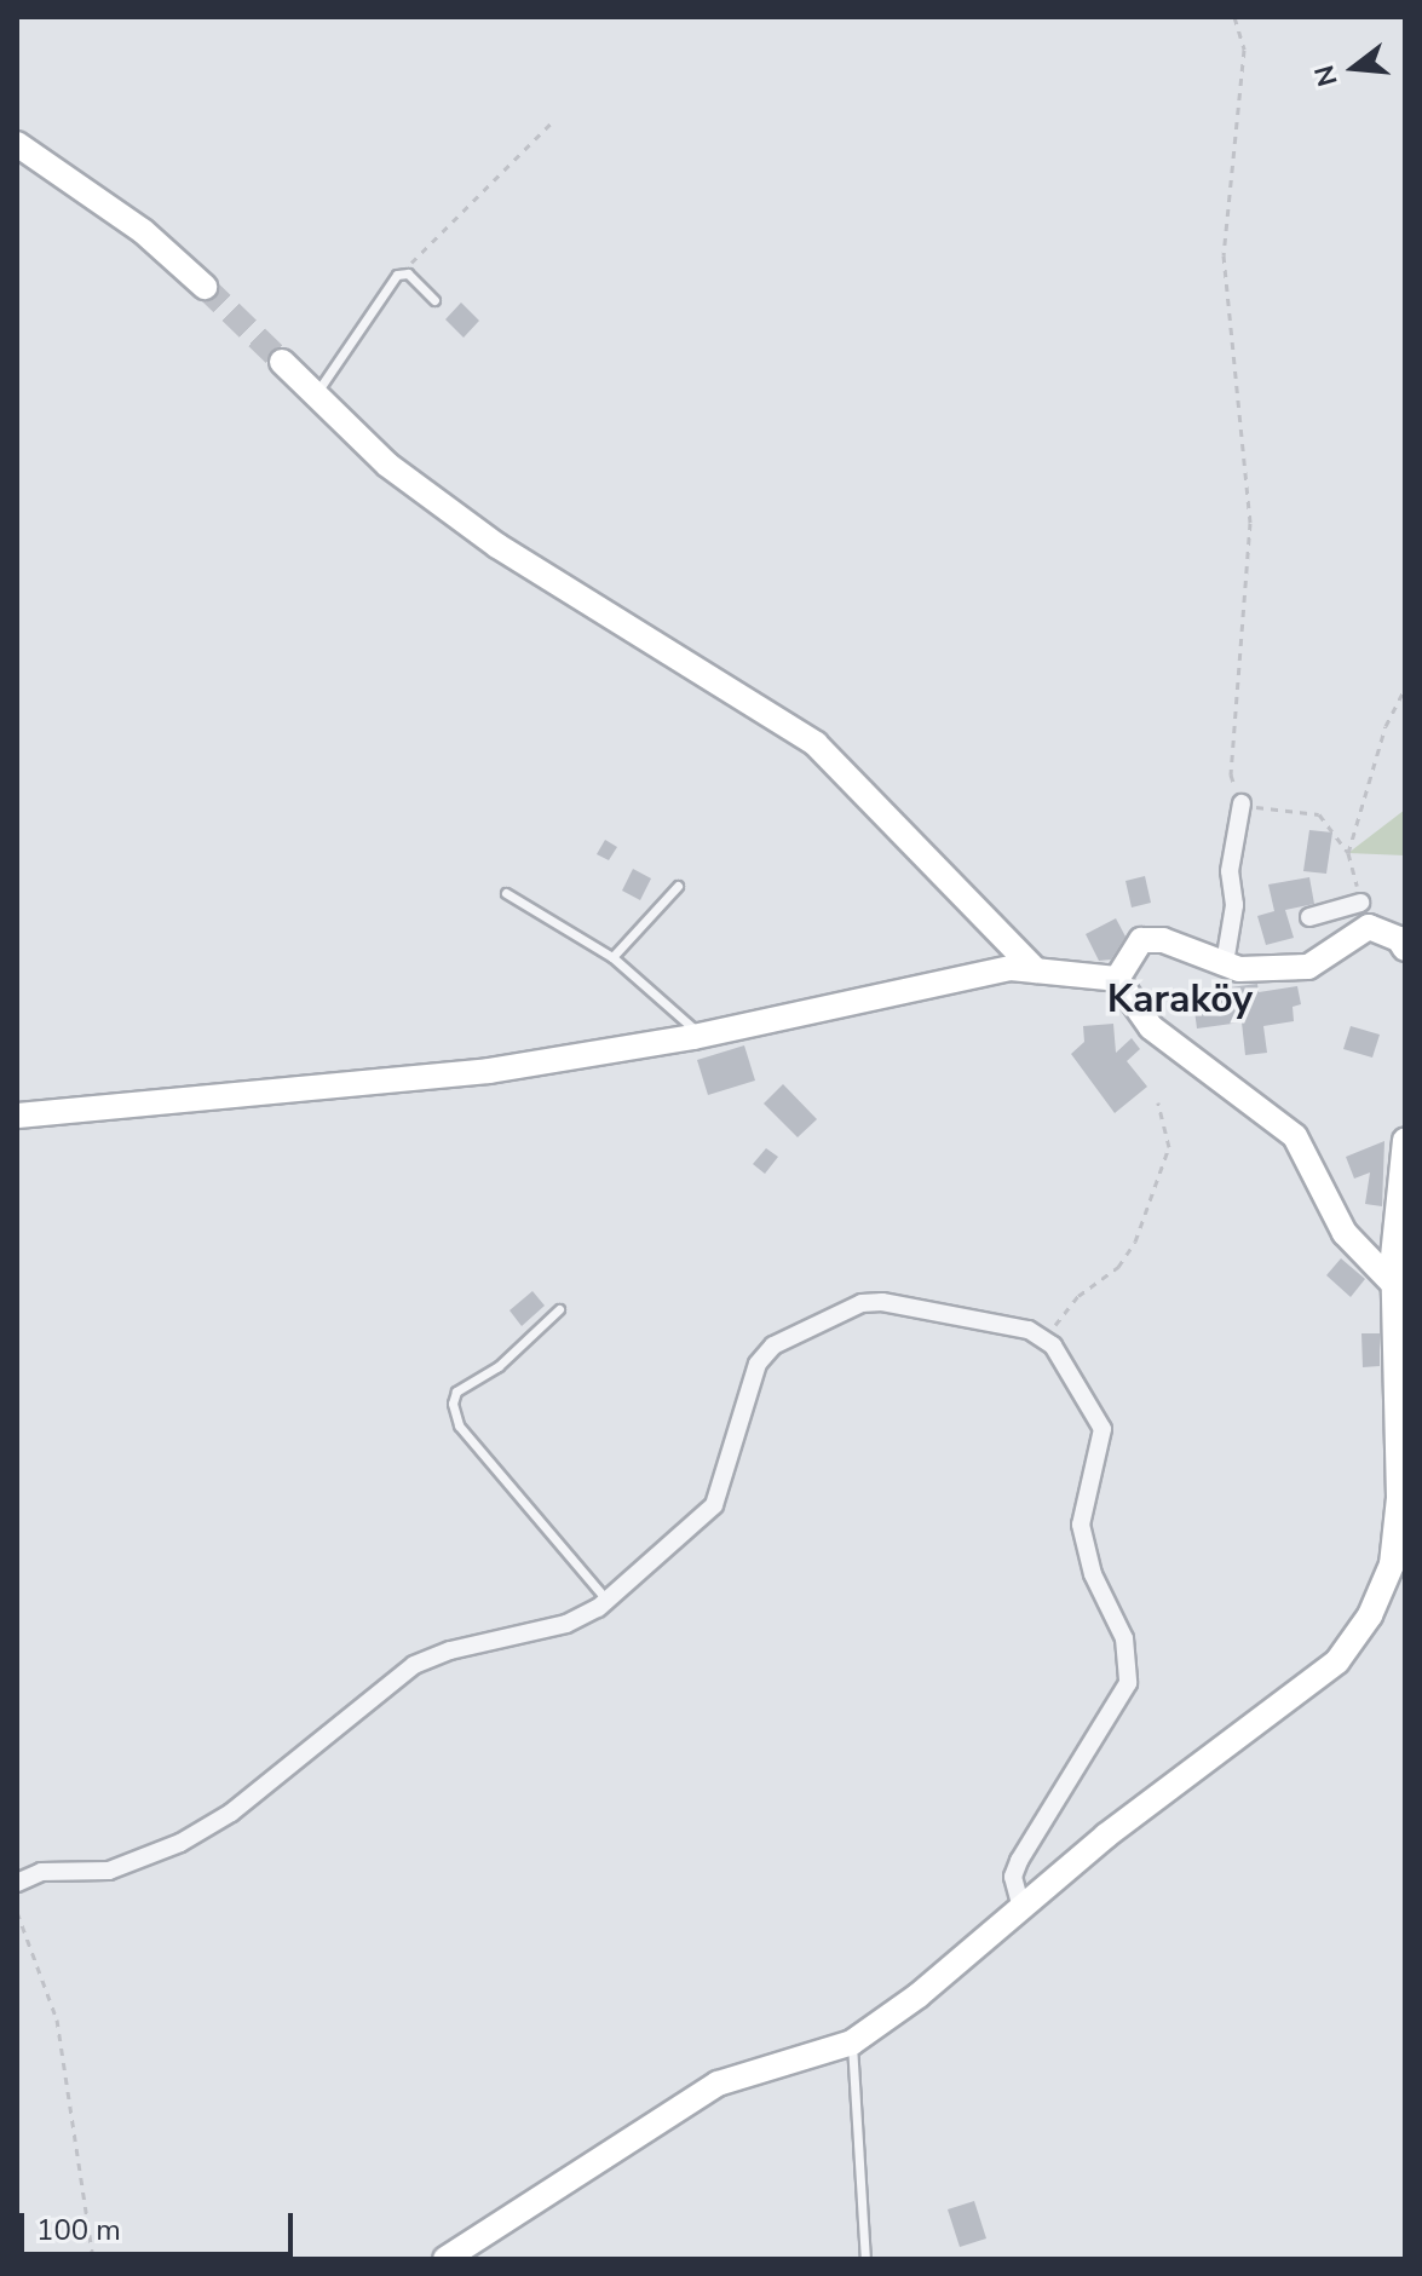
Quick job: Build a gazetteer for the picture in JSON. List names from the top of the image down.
{
  "districts": ["Karaköy"],
  "scale_bar": "100 m",
  "north": "left"
}
